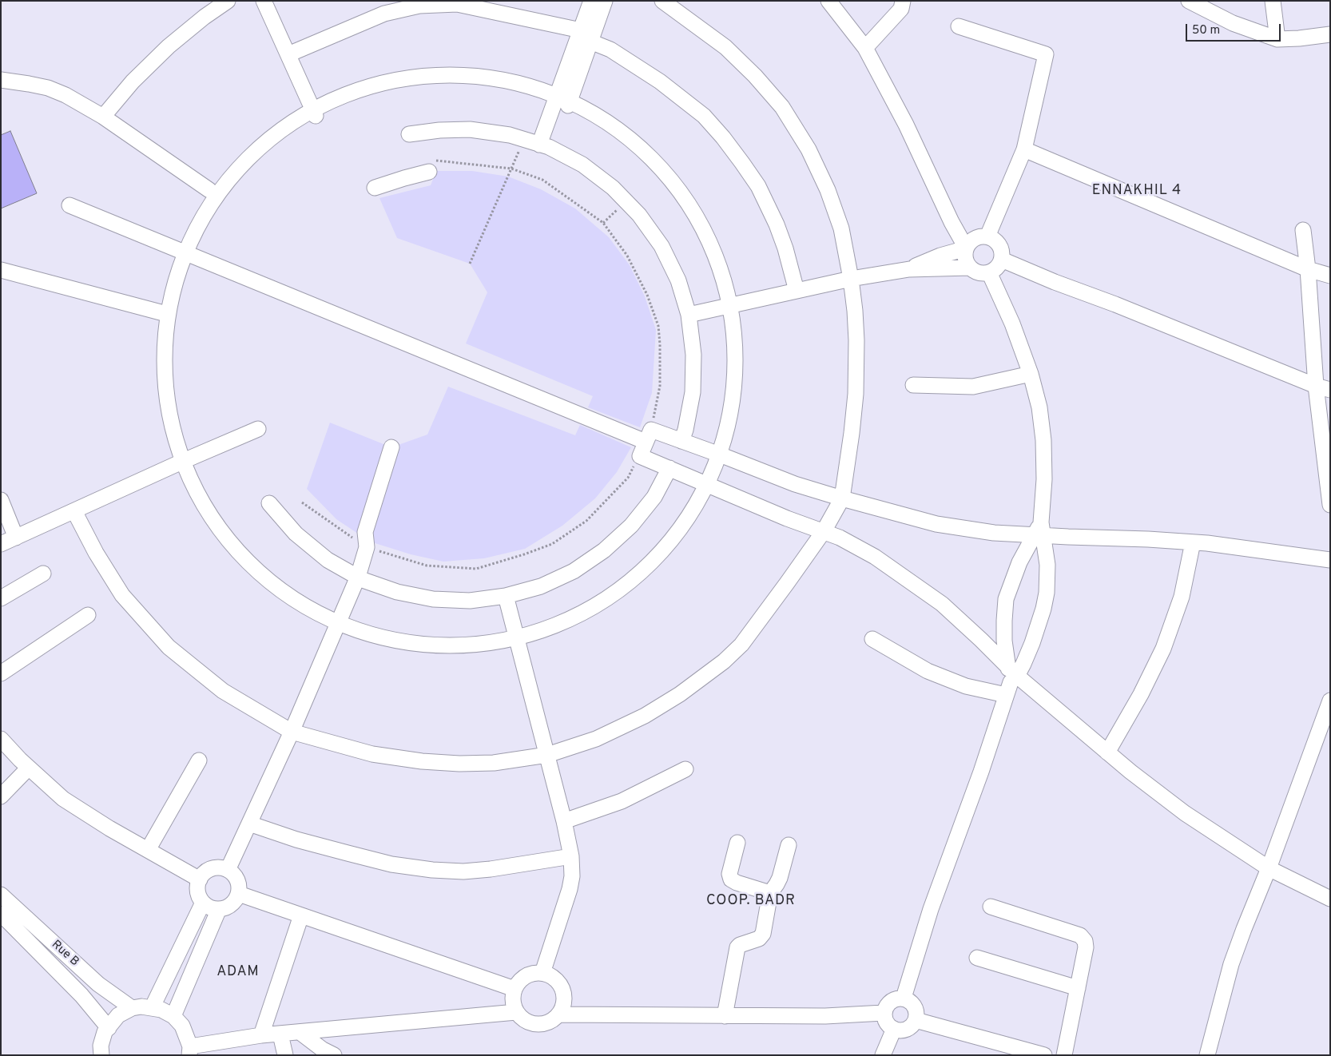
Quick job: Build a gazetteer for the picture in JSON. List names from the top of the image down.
{
  "streets": {
    "street": ["Rue B"]
  },
  "districts": ["ENNAKHIL 4", "COOP. BADR", "ADAM"],
  "scale_bar": "50 m"
}
